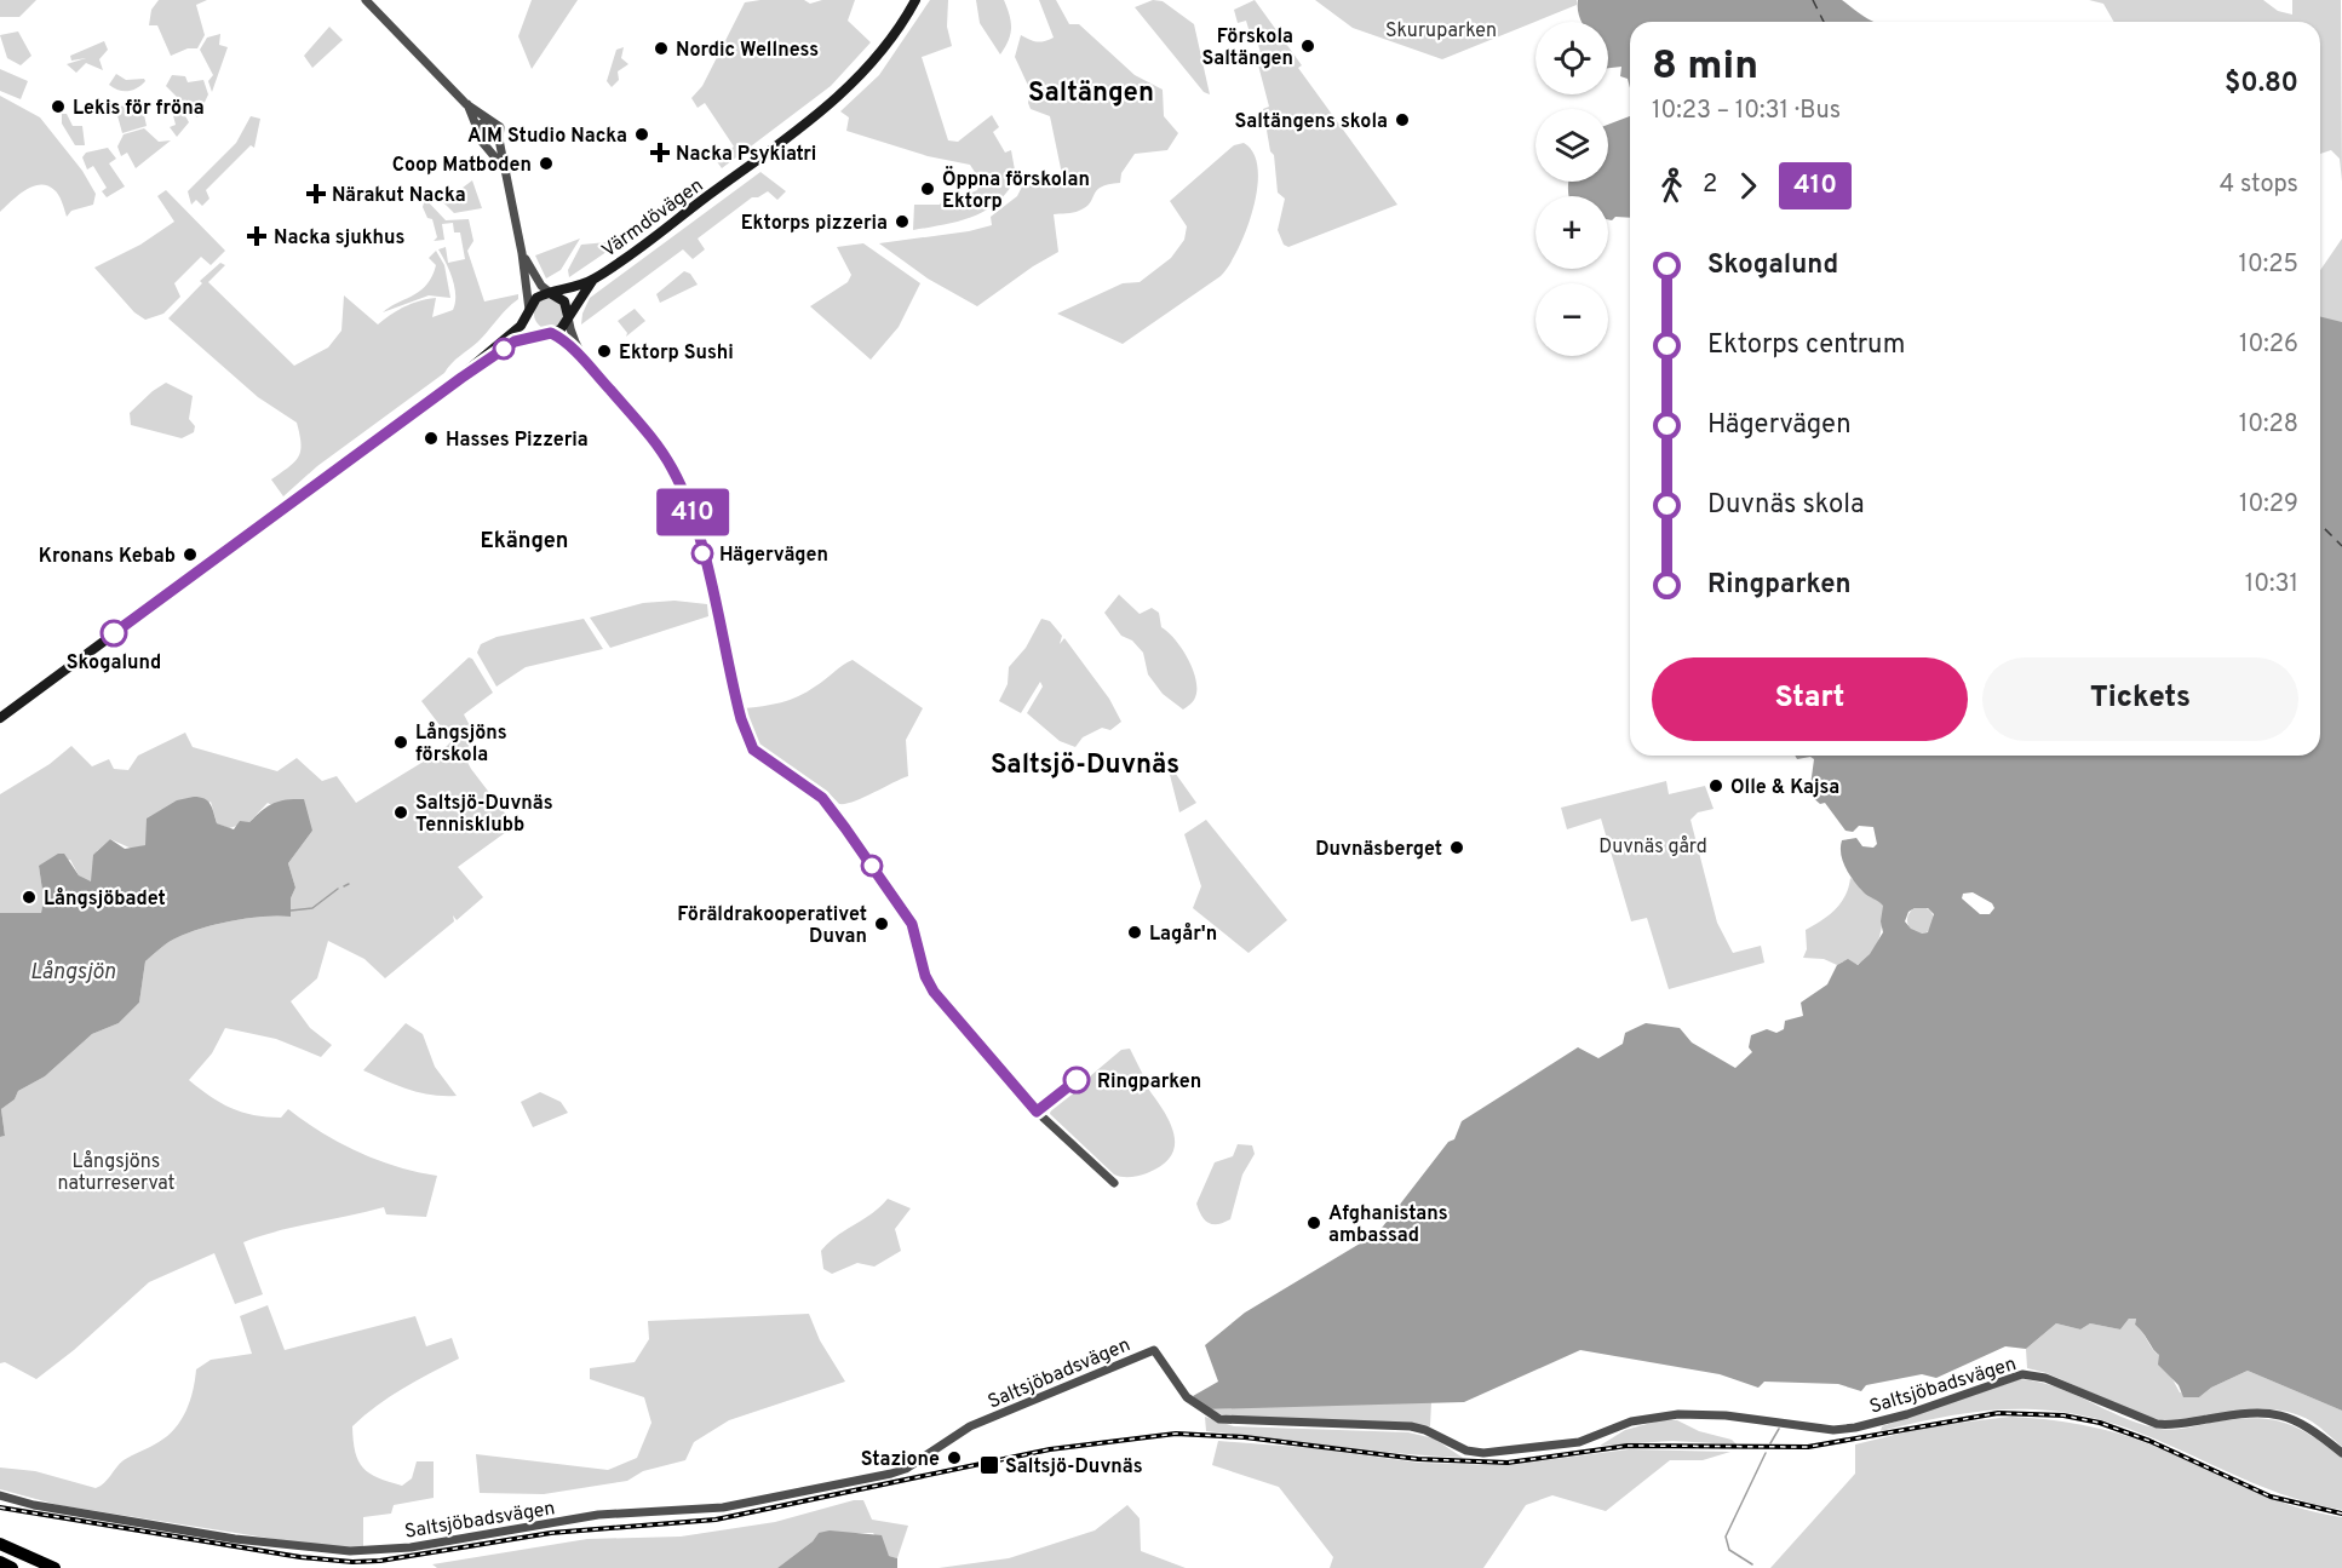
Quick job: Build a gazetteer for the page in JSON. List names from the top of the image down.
{
  "streets": {
    "main road": ["Värmdövägen"],
    "street": ["Saltsjöbadsvägen"]
  },
  "districts": ["Saltängen", "Ekängen", "Saltsjö-Duvnäs"],
  "water": ["Långsjön"],
  "parks": ["Skuruparken", "Duvnäs gård", "Långsjöns naturreservat"],
  "places": {
    "other": [
      "Förskola Saltängen",
      "Nordic Wellness",
      "Lekis för fröna",
      "Saltängens skola",
      "AIM Studio Nacka",
      "Coop Matboden",
      "Öppna förskolan Ektorp",
      "Ektorps pizzeria",
      "Ektorp Sushi",
      "Hasses Pizzeria",
      "Hägervägen",
      "Kronans Kebab",
      "Skogalund",
      "Långsjöns förskola",
      "Olle & Kajsa",
      "Saltsjö-Duvnäs Tennisklubb",
      "Duvnäsberget",
      "Långsjöbadet",
      "Föräldrakooperativet Duvan",
      "Lagår'n",
      "Ringparken",
      "Afghanistans ambassad",
      "Stazione"
    ],
    "health": ["Nacka Psykiatri", "Närakut Nacka", "Nacka sjukhus"],
    "transit": ["Saltsjö-Duvnäs"]
  },
  "lines": ["bus line 410"],
  "page": {
    "on_map": "410",
    "map_buttons": ["+", "−"],
    "heading": ["8 min", "10:23 – 10:31 · Bus", "$0.80"],
    "legs": ["2", "410", "4 stops"],
    "list": [
      {
        "name": "Skogalund",
        "value": "10:25"
      },
      {
        "name": "Ektorps centrum",
        "value": "10:26"
      },
      {
        "name": "Hägervägen",
        "value": "10:28"
      },
      {
        "name": "Duvnäs skola",
        "value": "10:29"
      },
      {
        "name": "Ringparken",
        "value": "10:31"
      }
    ],
    "buttons": ["Start", "Tickets"]
  }
}
